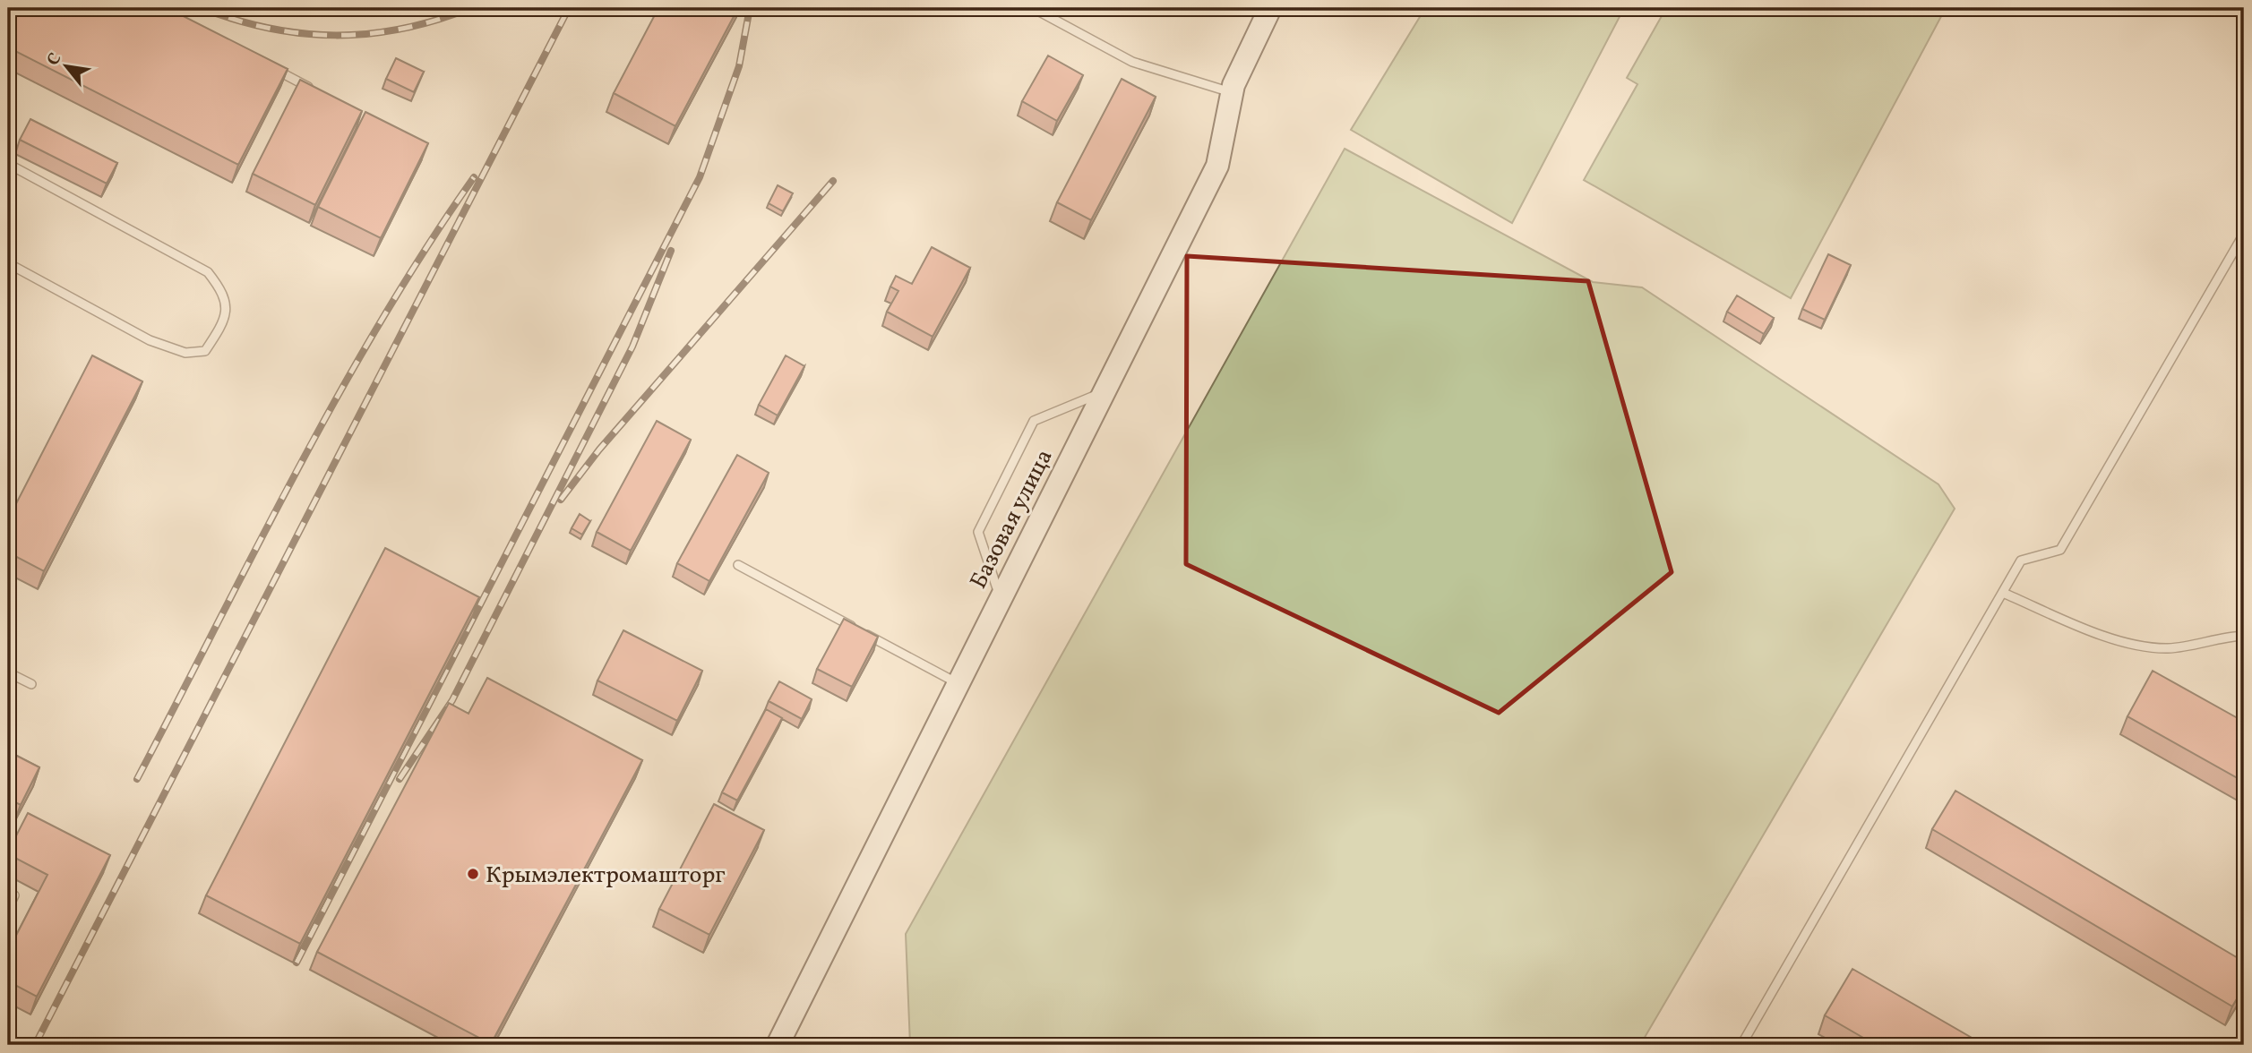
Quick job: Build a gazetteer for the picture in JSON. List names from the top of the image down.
{
  "streets": {
    "street": ["Базовая улица"]
  },
  "places": ["Крымэлектромашторг"],
  "north": "top left"
}
